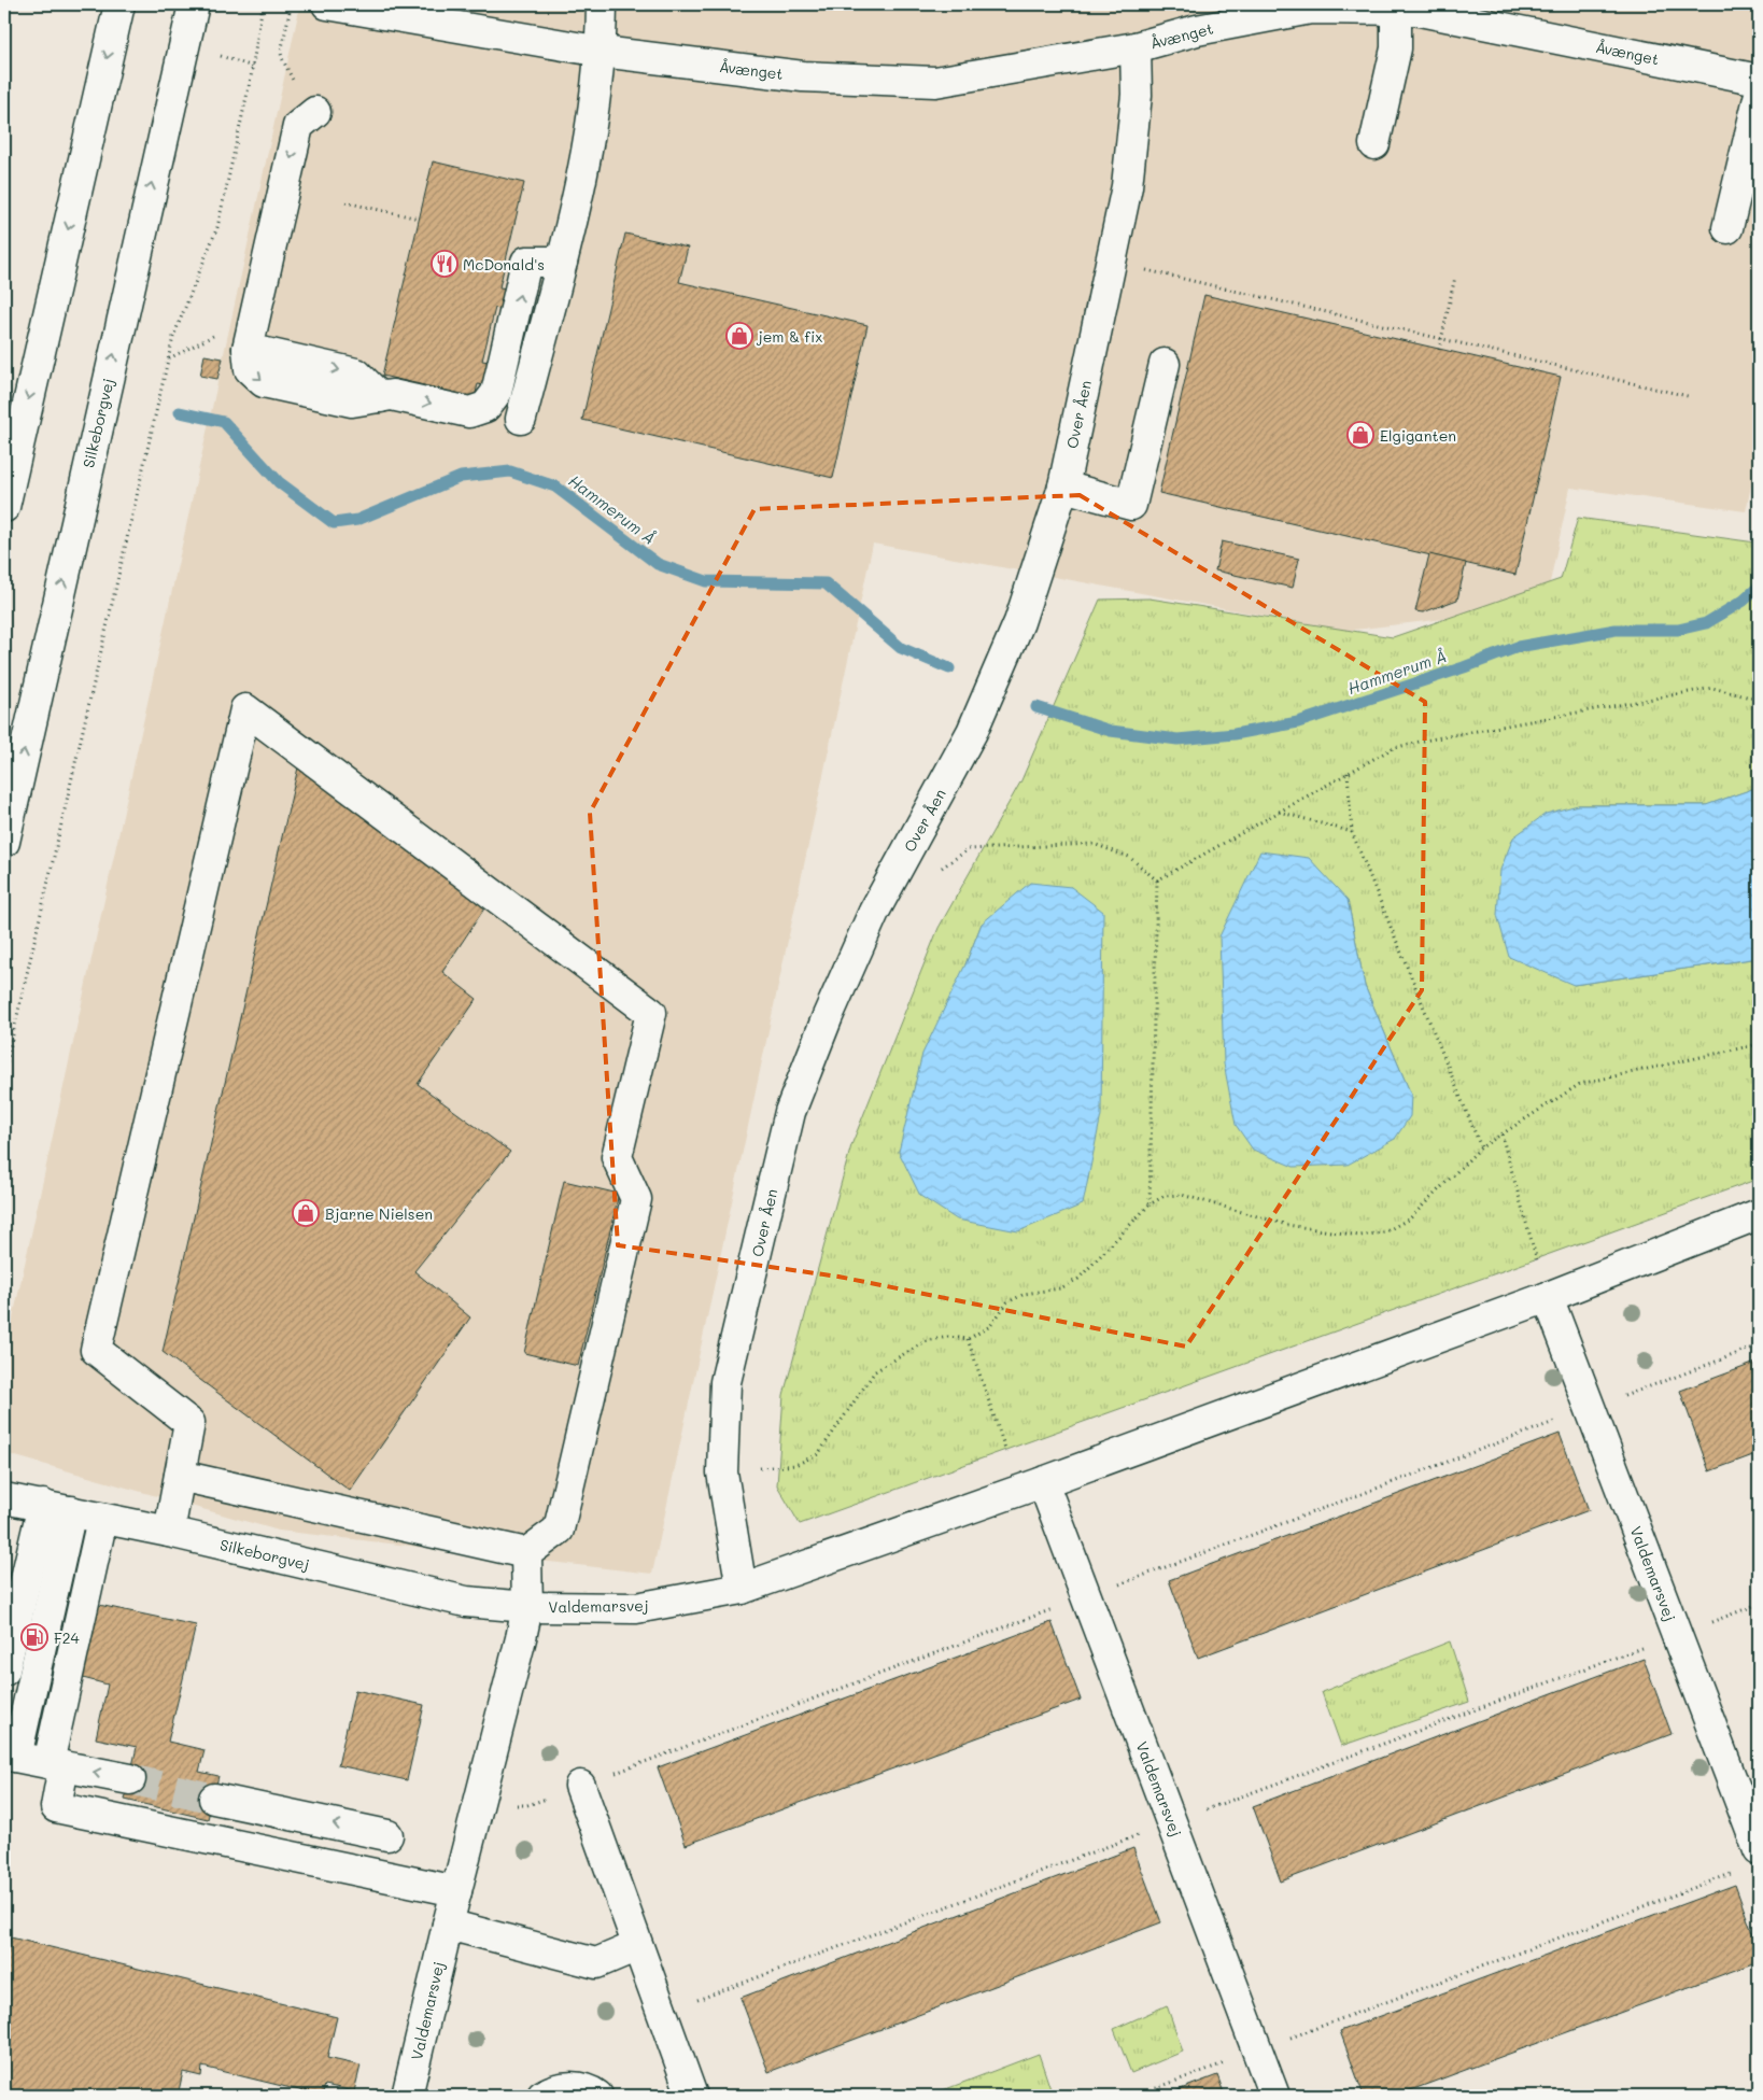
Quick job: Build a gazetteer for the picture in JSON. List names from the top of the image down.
{
  "streets": {
    "street": [
      "Åvænget",
      "Over Åen",
      "Silkeborgvej",
      "Valdemarsvej"
    ]
  },
  "crossings": [
    ["Åvænget", "Over Åen"],
    ["Over Åen", "Valdemarsvej"],
    ["Silkeborgvej", "Valdemarsvej"]
  ],
  "water": ["Hammerum Å"],
  "places": {
    "restaurant": ["McDonald's"],
    "shop": ["jem & fix", "Elgiganten", "Bjarne Nielsen"],
    "fuel station": ["F24"]
  }
}
